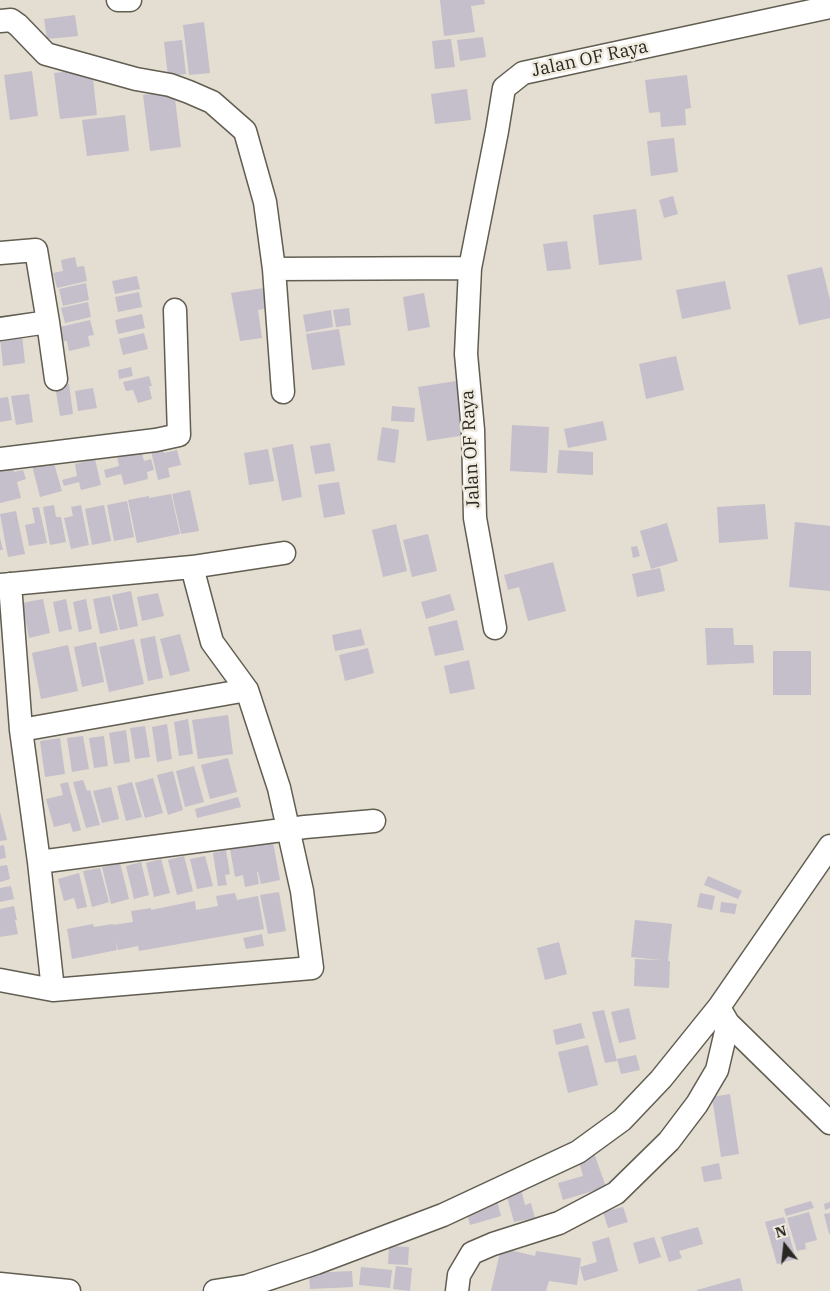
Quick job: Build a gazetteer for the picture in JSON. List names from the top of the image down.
{
  "streets": {
    "street": ["Jalan OF Raya"]
  },
  "north": "top"
}
